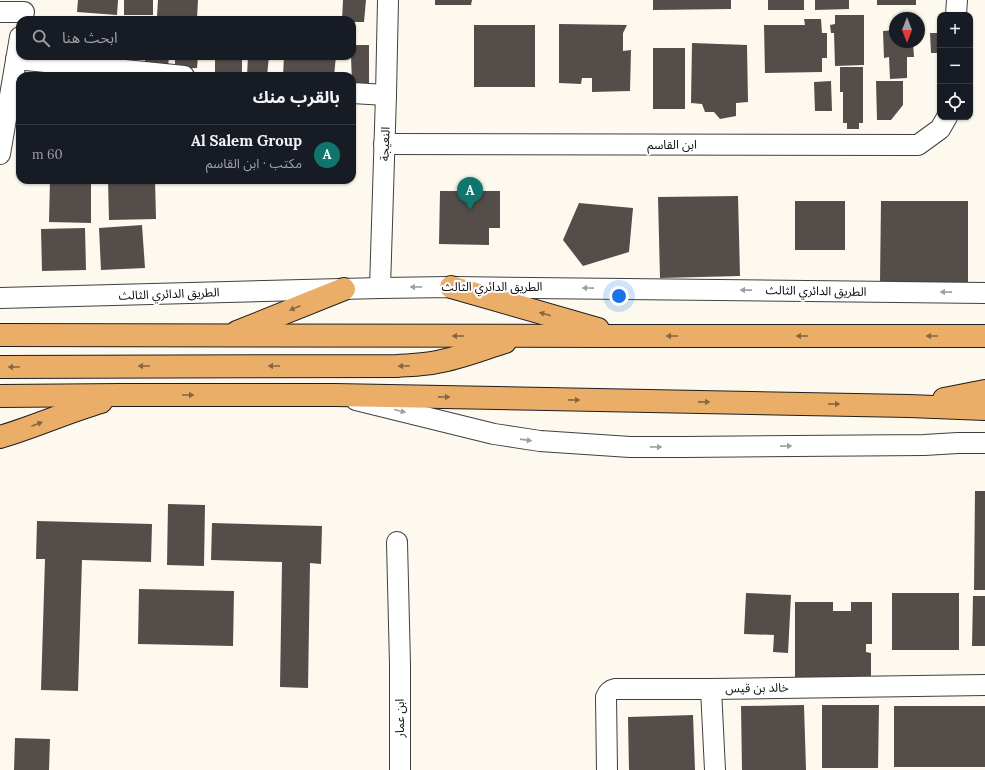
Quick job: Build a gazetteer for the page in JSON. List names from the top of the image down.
{
  "streets": {
    "street": [
      "النعيجة",
      "ابن القاسم",
      "الطريق الدائري الثالث",
      "خالد بن قيس",
      "ابن عمار"
    ]
  },
  "crossings": [
    ["النعيجة", "ابن القاسم"],
    ["النعيجة", "الطريق الدائري الثالث"]
  ],
  "north": "bottom",
  "page": {
    "map_buttons": ["+", "−"],
    "search": "ابحث هنا",
    "heading": "بالقرب منك",
    "list": [
      {
        "mark": "A",
        "name": "Al Salem Group",
        "note": "مكتب · ابن القاسم",
        "value": "60 m"
      }
    ],
    "pins": "A"
  }
}
